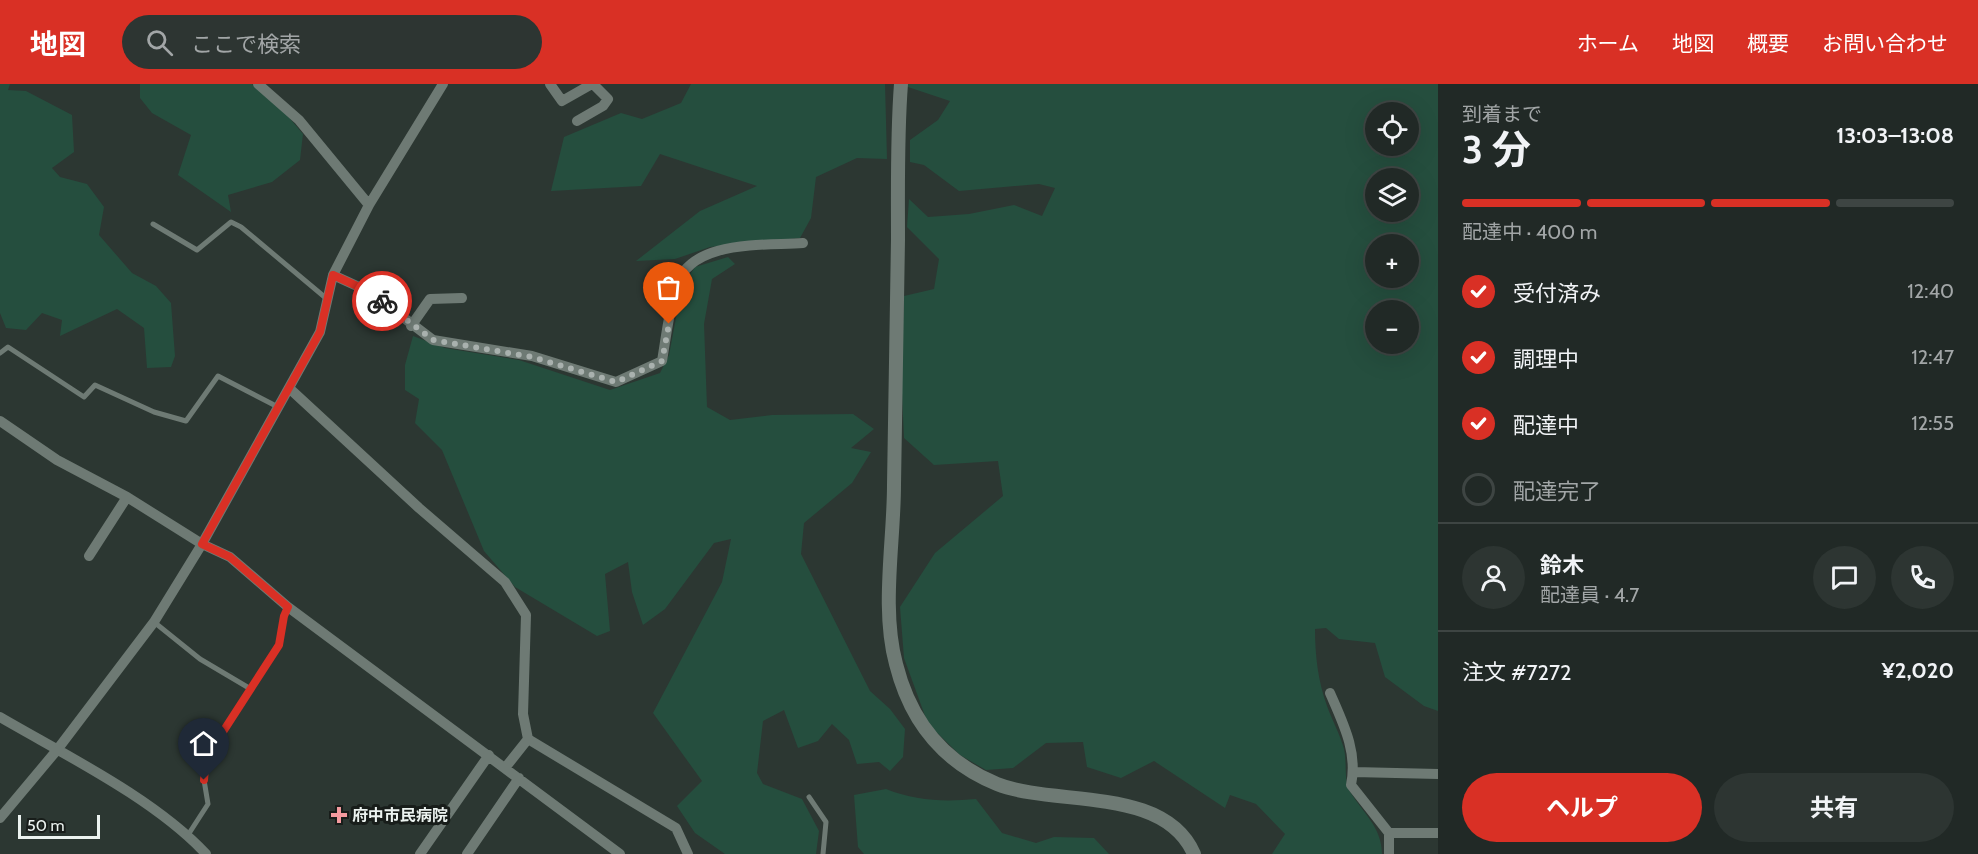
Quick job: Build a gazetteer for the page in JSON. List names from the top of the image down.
{
  "places": {
    "health": ["府中市民病院"]
  },
  "scale_bar": "50 m",
  "page": {
    "header": "地図",
    "search": "ここで検索",
    "nav": [
      "ホーム",
      "地図",
      "概要",
      "お問い合わせ"
    ],
    "heading": ["3 分", "到着まで", "13:03–13:08"],
    "panel": [
      "鈴木",
      "配達員 · 4.7",
      "注文 #7272",
      "¥2,020"
    ],
    "map_buttons": ["+", "−"],
    "bar": "配達中 · 400 m",
    "list": [
      ["受付済み", "12:40"],
      ["調理中", "12:47"],
      ["配達中", "12:55"],
      "配達完了"
    ],
    "buttons": ["ヘルプ", "共有"],
    "scale": "50 m"
  }
}
